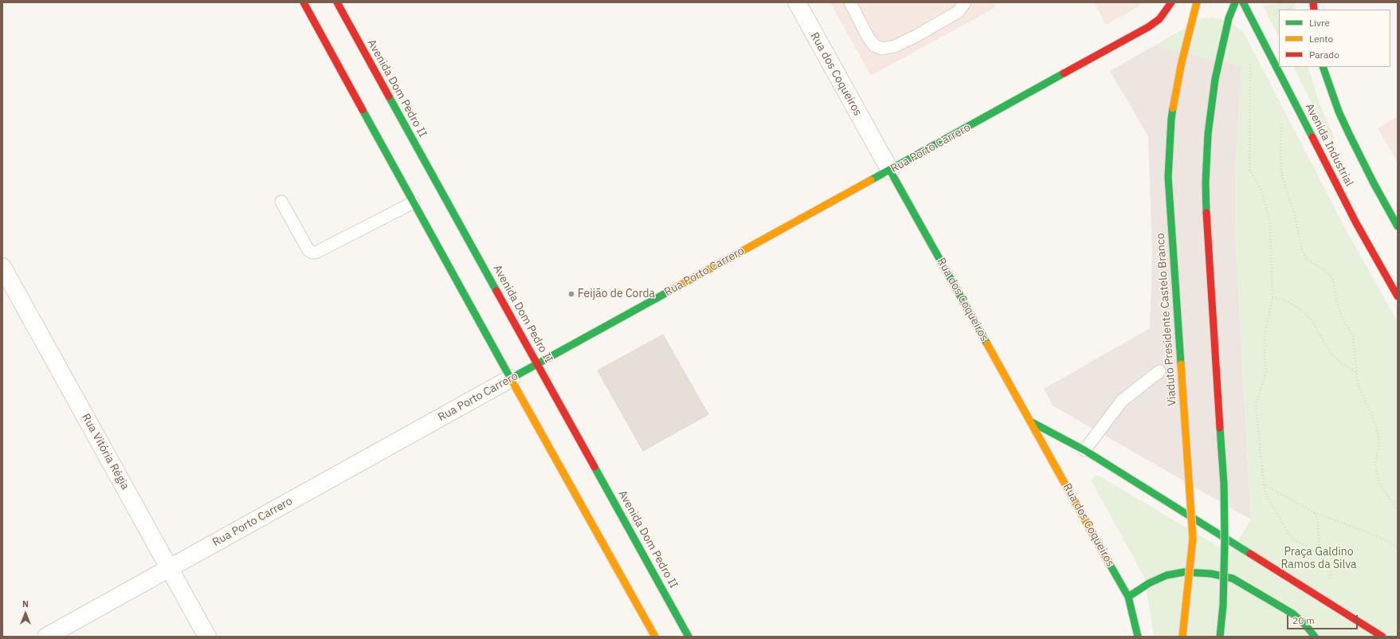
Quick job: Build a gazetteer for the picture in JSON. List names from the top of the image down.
{
  "streets": {
    "main road": [
      "Rua dos Coqueiros",
      "Avenida Dom Pedro II",
      "Avenida Industrial",
      "Rua Porto Carrero",
      "Viaduto Presidente Castelo Branco"
    ],
    "street": ["Rua Vitória Régia"]
  },
  "crossings": [
    ["Rua dos Coqueiros", "Rua Porto Carrero"],
    ["Avenida Dom Pedro II", "Rua Porto Carrero"],
    ["Rua Porto Carrero", "Rua Vitória Régia"]
  ],
  "parks": ["Praça Galdino Ramos da Silva"],
  "places": ["Feijão de Corda"],
  "legend": ["Livre", "Lento", "Parado"],
  "scale_bar": "20 m",
  "north": "top"
}
